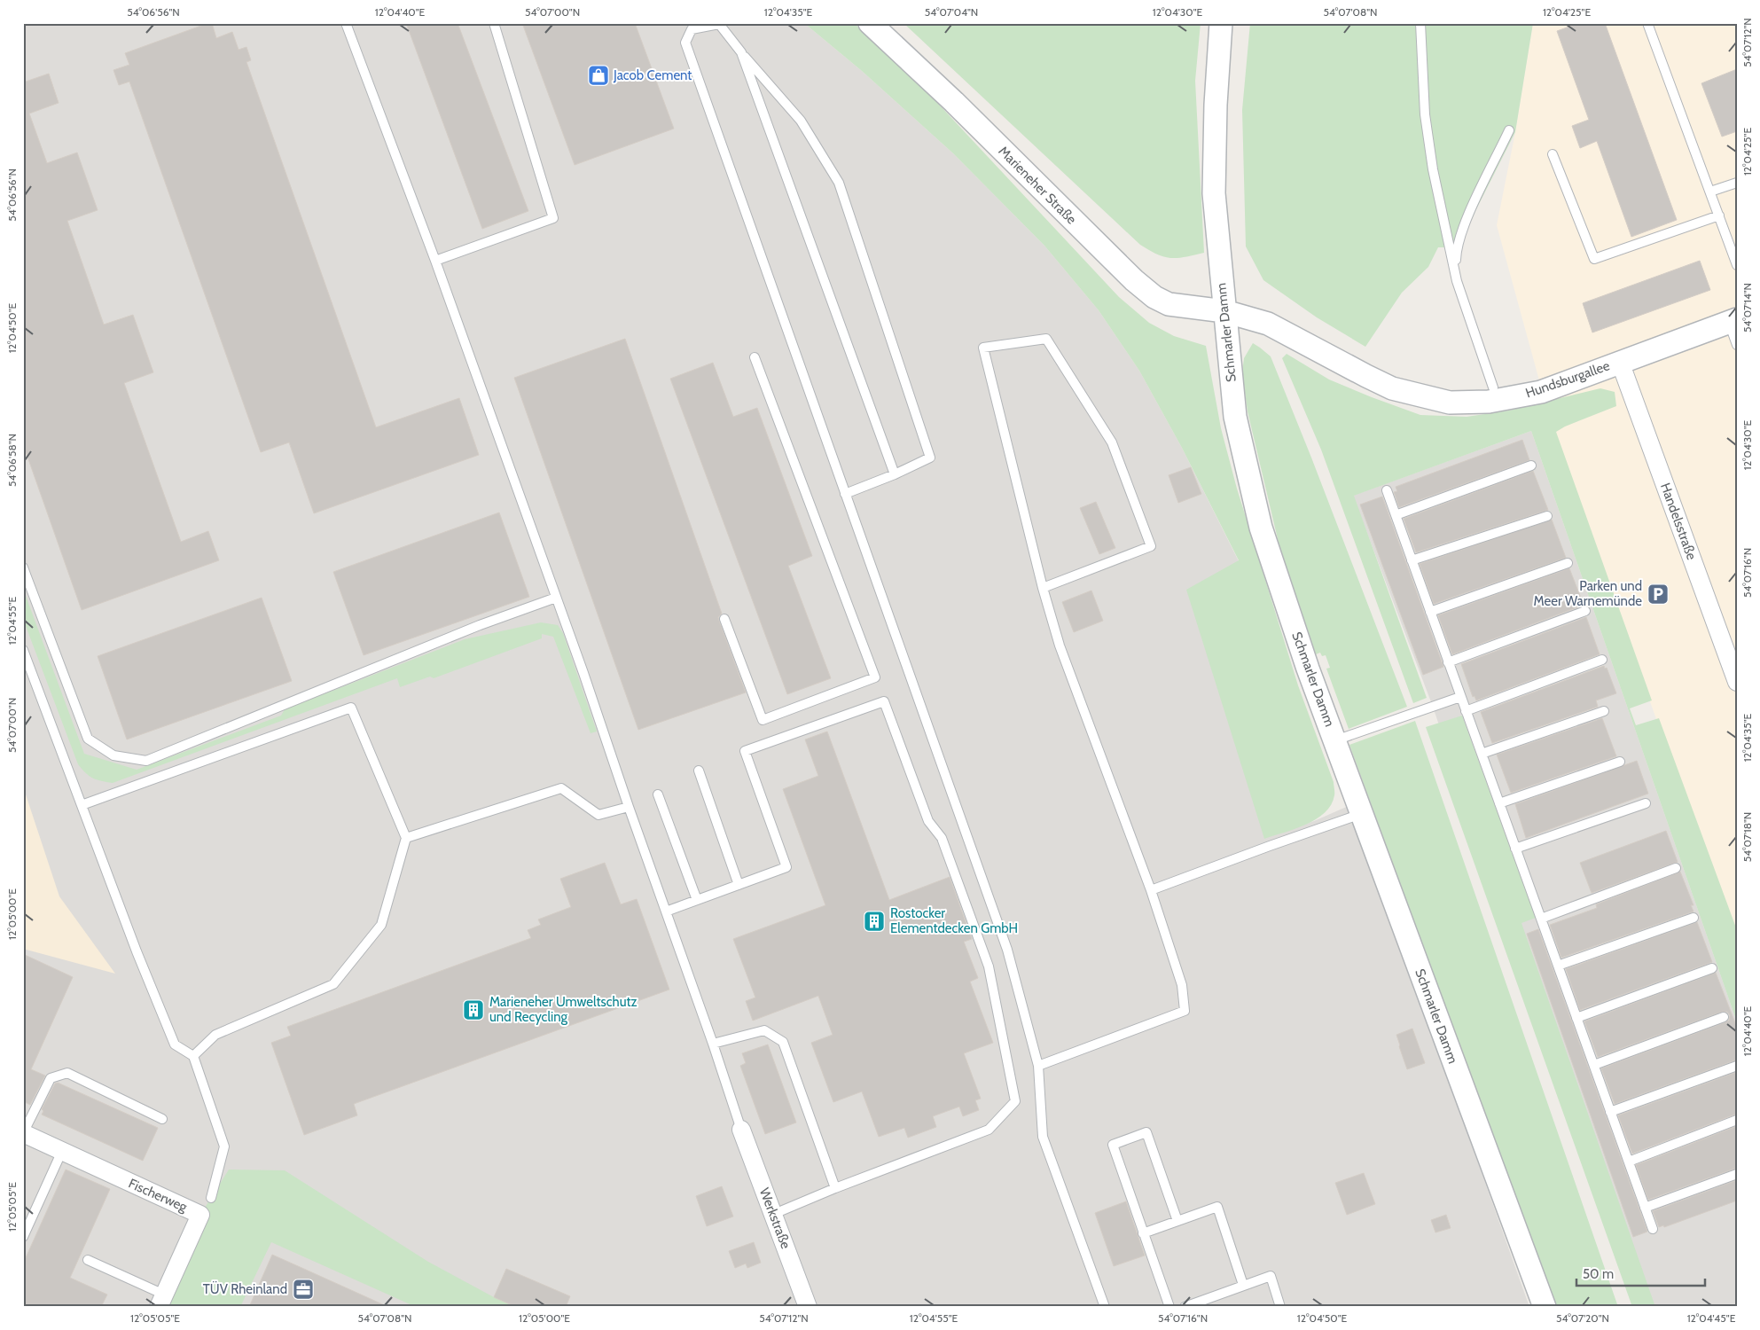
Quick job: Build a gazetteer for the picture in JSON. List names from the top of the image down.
{
  "streets": {
    "street": [
      "Marieneher Straße",
      "Schmarler Damm",
      "Hundsburgallee",
      "Handelsstraße",
      "Fischerweg",
      "Werkstraße"
    ]
  },
  "crossings": [
    ["Marieneher Straße", "Schmarler Damm"],
    ["Marieneher Straße", "Hundsburgallee"],
    ["Schmarler Damm", "Hundsburgallee"],
    ["Hundsburgallee", "Handelsstraße"]
  ],
  "places": {
    "shop": ["Jacob Cement"],
    "parking": ["Parken und Meer Warnemünde"],
    "building": ["Rostocker Elementdecken GmbH", "Marieneher Umweltschutz und Recycling"],
    "office": ["TÜV Rheinland"]
  },
  "scale_bar": "50 m",
  "coordinates": [
    "54°06'56\"N",
    "12°04'40\"E",
    "54°07'00\"N",
    "12°04'35\"E",
    "54°07'04\"N",
    "12°04'30\"E",
    "54°07'08\"N",
    "12°04'25\"E",
    "54°07'12\"N",
    "54°07'14\"N",
    "12°04'50\"E",
    "54°06'58\"N",
    "54°07'16\"N",
    "12°04'55\"E",
    "54°07'18\"N",
    "12°05'00\"E",
    "12°05'05\"E",
    "54°07'20\"N",
    "12°04'45\"E"
  ]
}
